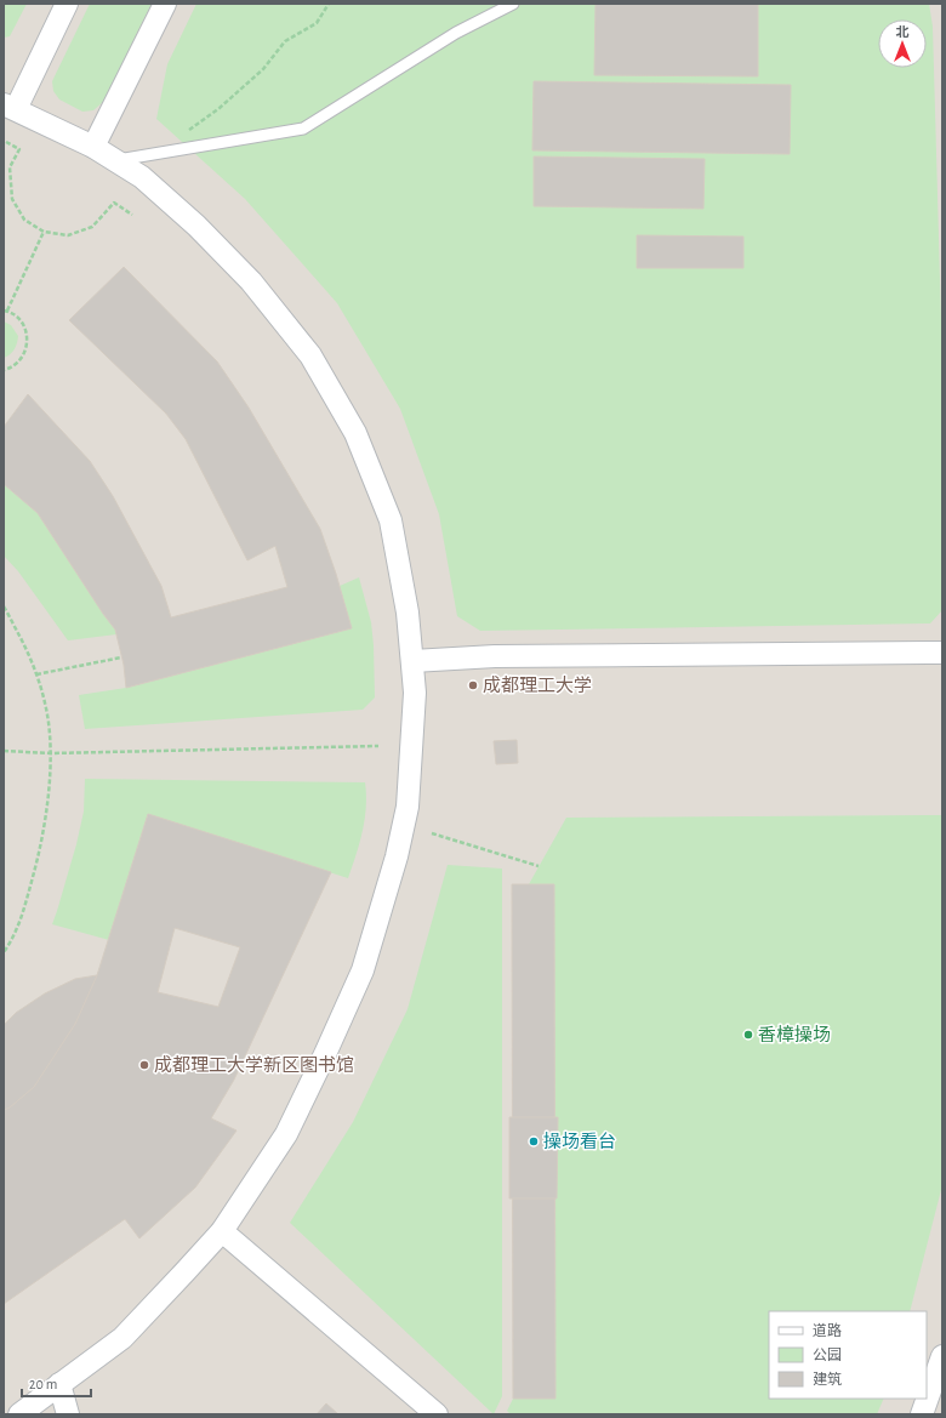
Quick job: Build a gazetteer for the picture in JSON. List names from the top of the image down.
{
  "places": [
    "成都理工大学",
    "香樟操场",
    "成都理工大学新区图书馆",
    "操场看台"
  ],
  "legend": ["道路", "公园", "建筑"],
  "scale_bar": "20 m",
  "north": "top"
}
